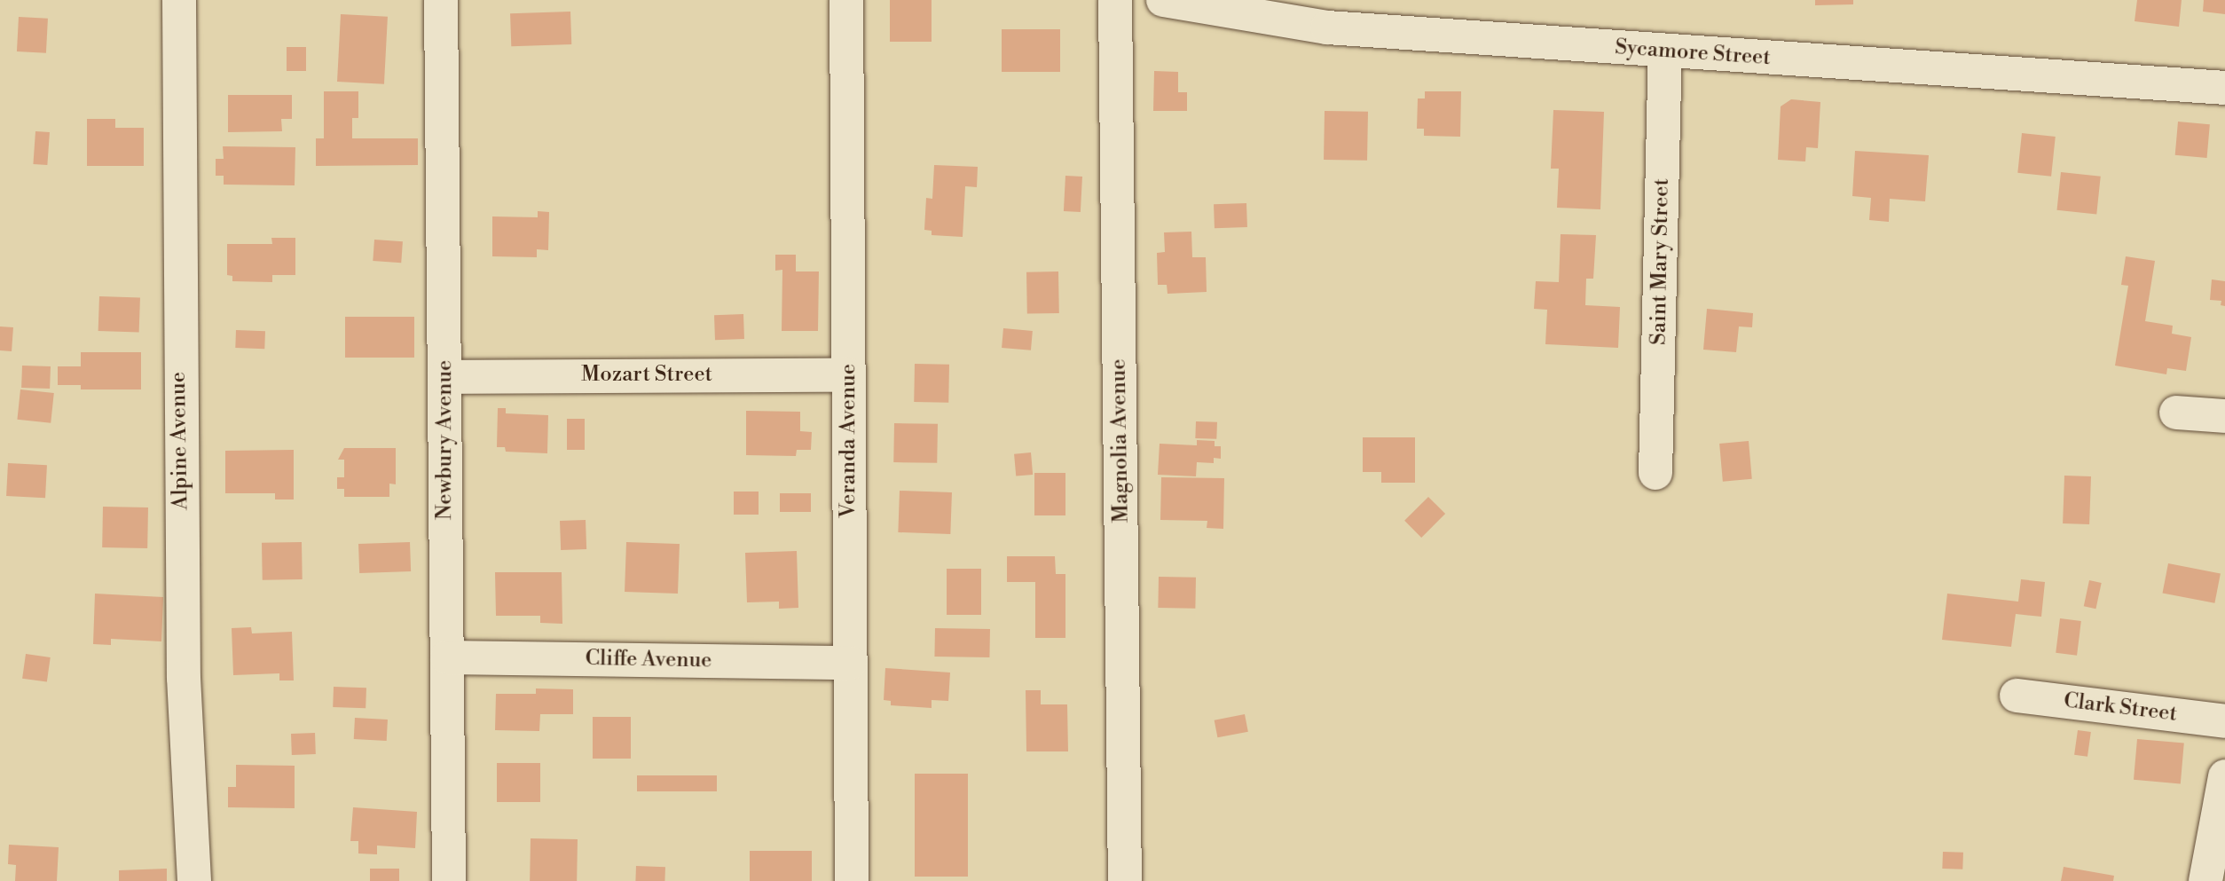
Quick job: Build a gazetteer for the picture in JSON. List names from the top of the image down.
{
  "streets": {
    "street": [
      "Sycamore Street",
      "Saint Mary Street",
      "Mozart Street",
      "Newbury Avenue",
      "Alpine Avenue",
      "Veranda Avenue",
      "Magnolia Avenue",
      "Cliffe Avenue",
      "Clark Street"
    ]
  },
  "crossings": [
    ["Sycamore Street", "Saint Mary Street"],
    ["Mozart Street", "Newbury Avenue"],
    ["Mozart Street", "Veranda Avenue"],
    ["Newbury Avenue", "Cliffe Avenue"],
    ["Veranda Avenue", "Cliffe Avenue"]
  ]
}
